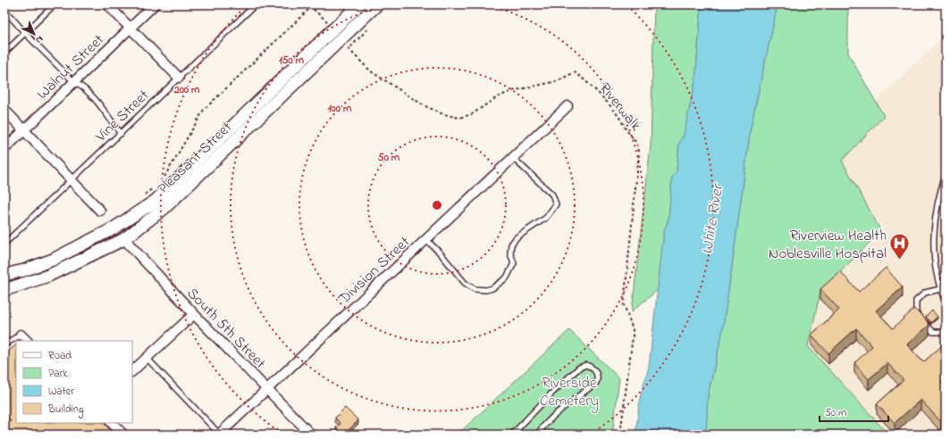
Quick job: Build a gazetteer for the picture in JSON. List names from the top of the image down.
{
  "streets": {
    "street": [
      "Walnut Street",
      "Pleasant Street",
      "Division Street",
      "South 5th Street"
    ],
    "lane": ["Vine Street"],
    "path": ["Riverwalk"]
  },
  "crossings": [
    ["Pleasant Street", "South 5th Street"],
    ["Division Street", "South 5th Street"]
  ],
  "water": ["White River"],
  "parks": ["Riverside Cemetery"],
  "places": {
    "hospital": ["Riverview Health Noblesville Hospital"]
  },
  "legend": [
    "Road",
    "Park",
    "Water",
    "Building"
  ],
  "scale_bar": "50 m",
  "north": "bottom right",
  "rings": [
    "150 m",
    "200 m",
    "100 m",
    "50 m"
  ]
}
